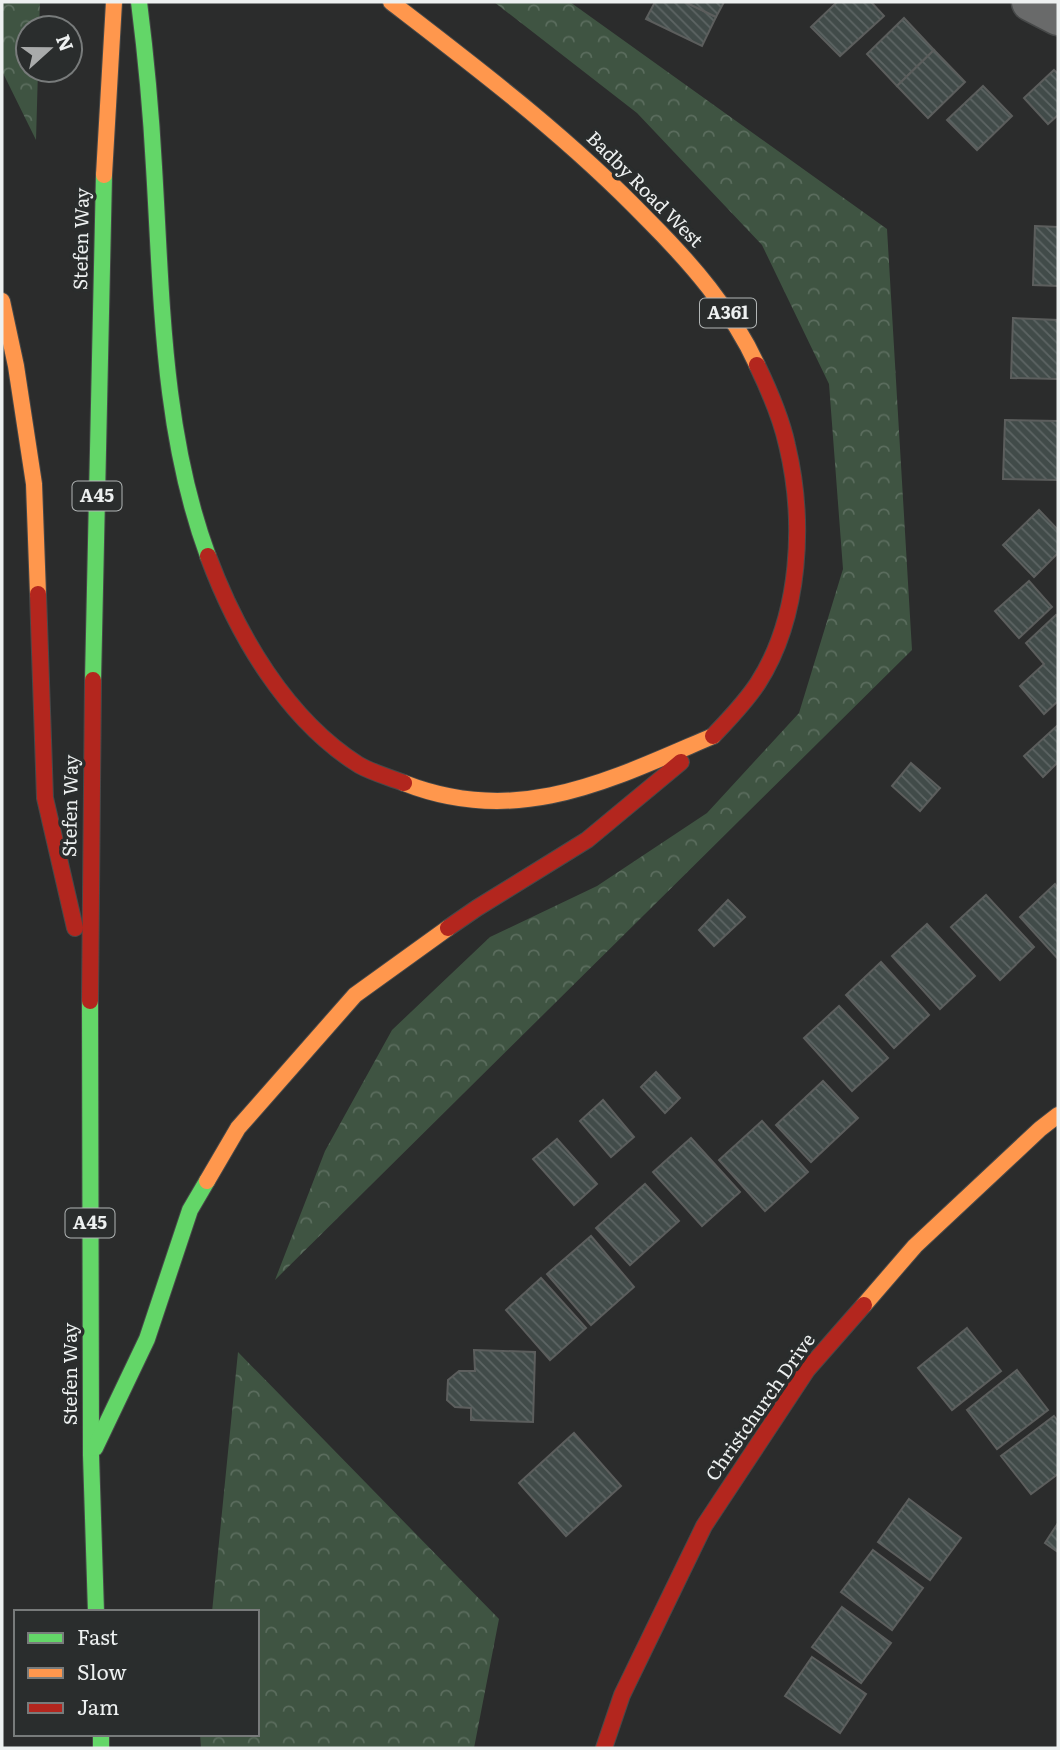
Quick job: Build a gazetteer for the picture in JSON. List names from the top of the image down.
{
  "streets": {
    "main road": [
      "Badby Road West",
      "Stefen Way",
      "A361",
      "A45",
      "Christchurch Drive"
    ]
  },
  "crossings": [
    ["Badby Road West", "Stefen Way"]
  ],
  "legend": ["Fast", "Slow", "Jam"],
  "north": "right"
}
